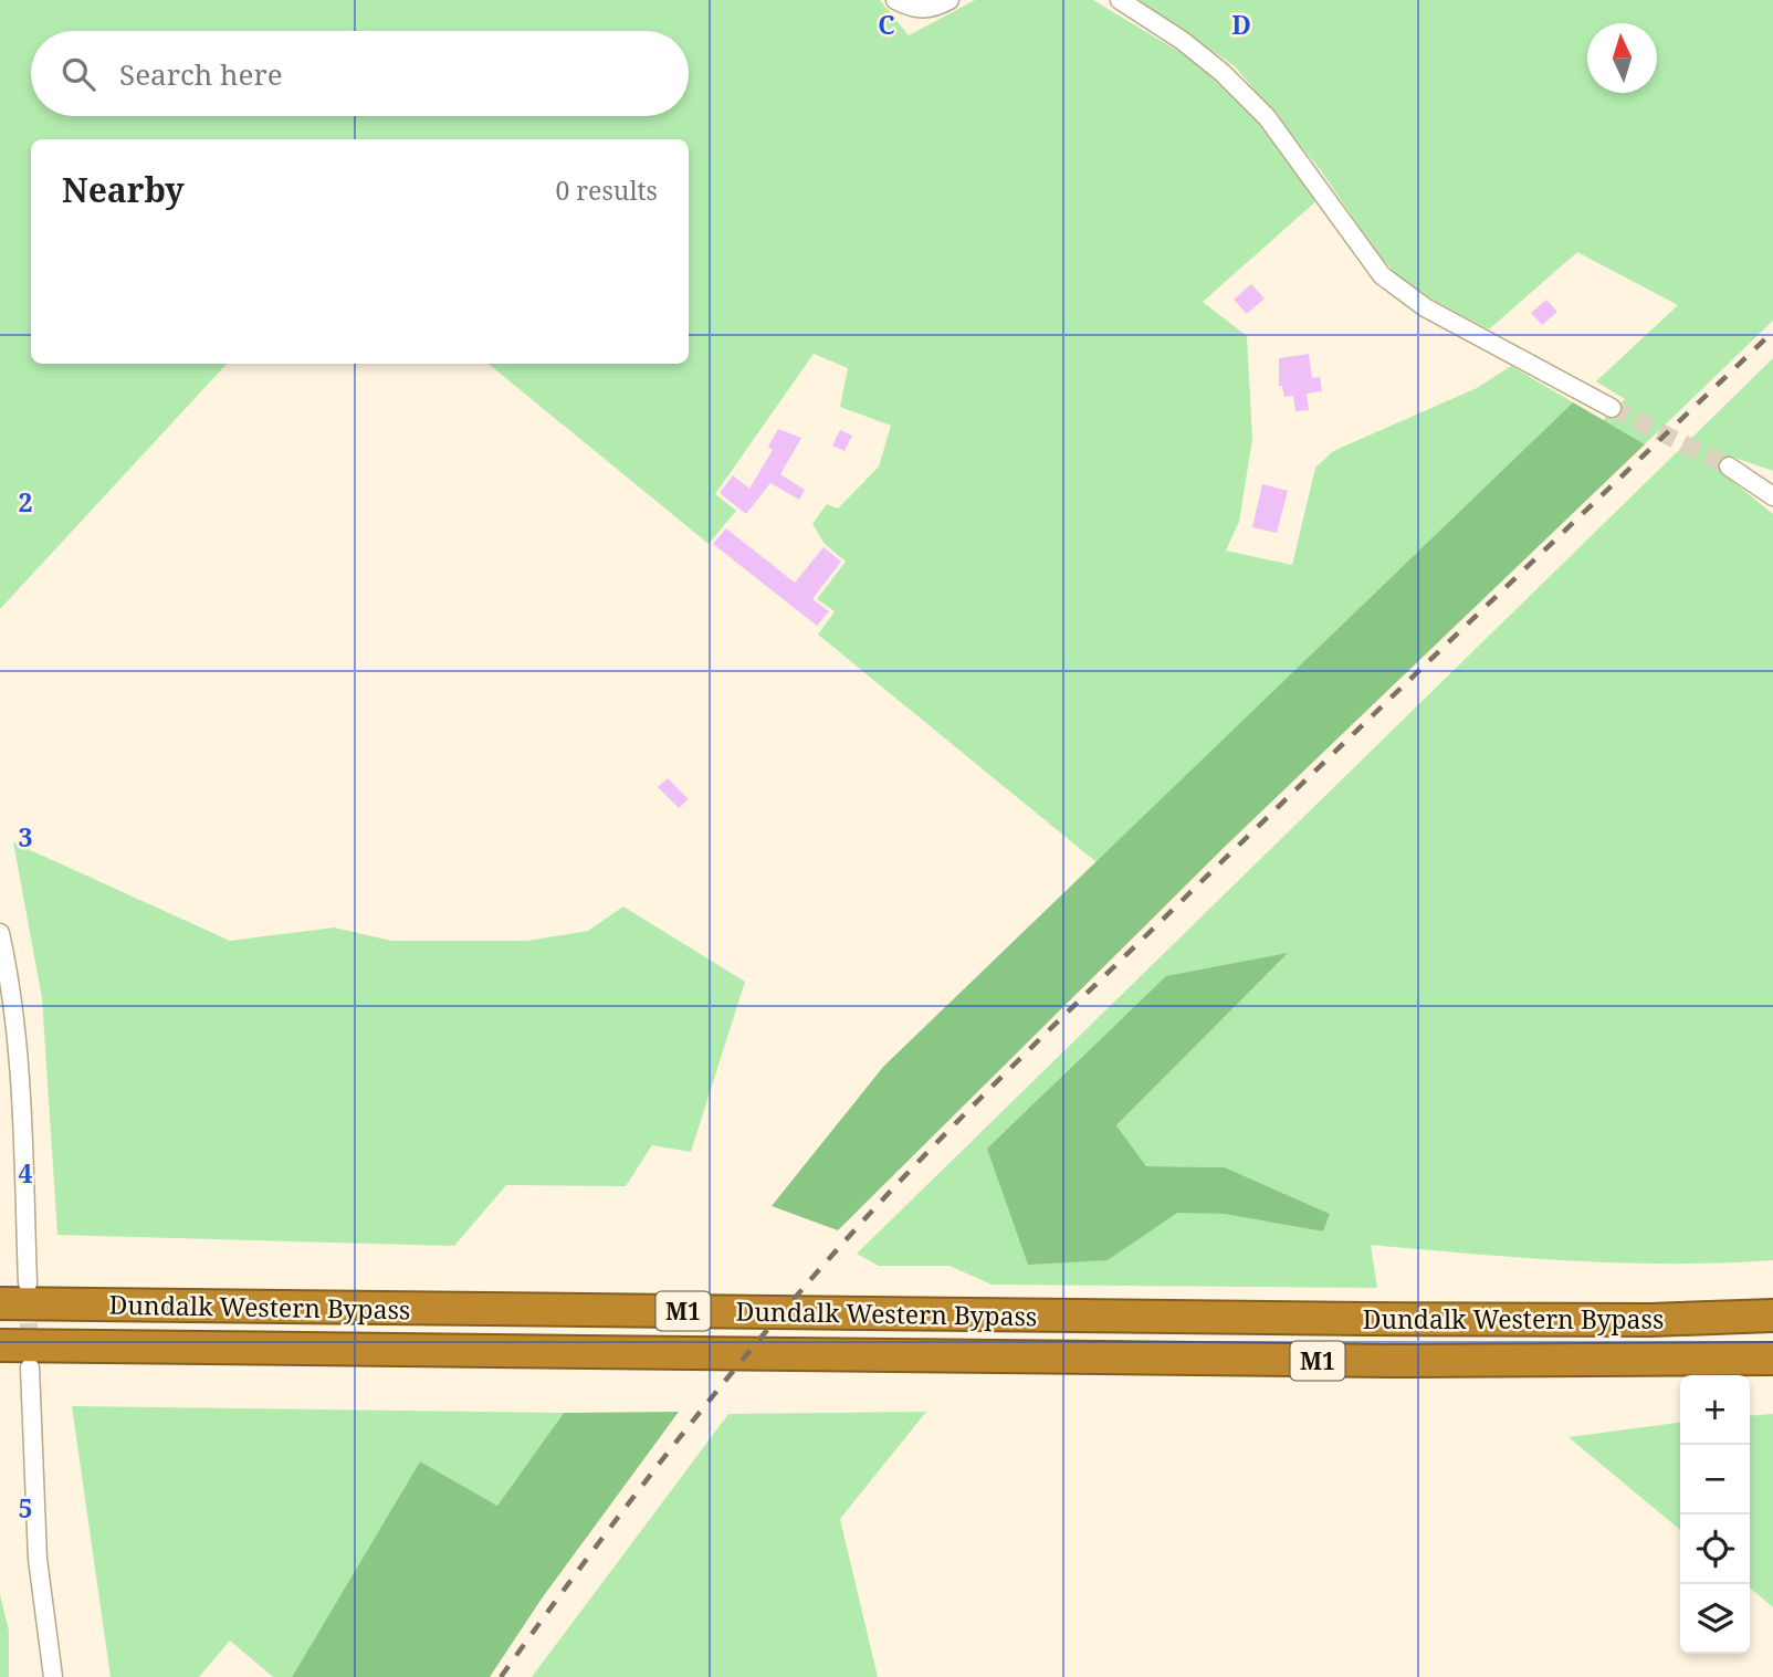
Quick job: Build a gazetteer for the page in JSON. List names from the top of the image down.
{
  "streets": {
    "highway": ["Dundalk Western Bypass", "M1"]
  },
  "north": "top",
  "page": {
    "search": "Search here",
    "heading": ["Nearby", "0 results"],
    "map_buttons": ["+", "−"]
  },
  "grid": {
    "columns": ["C", "D"],
    "rows": [
      "2",
      "3",
      "4",
      "5"
    ]
  }
}
